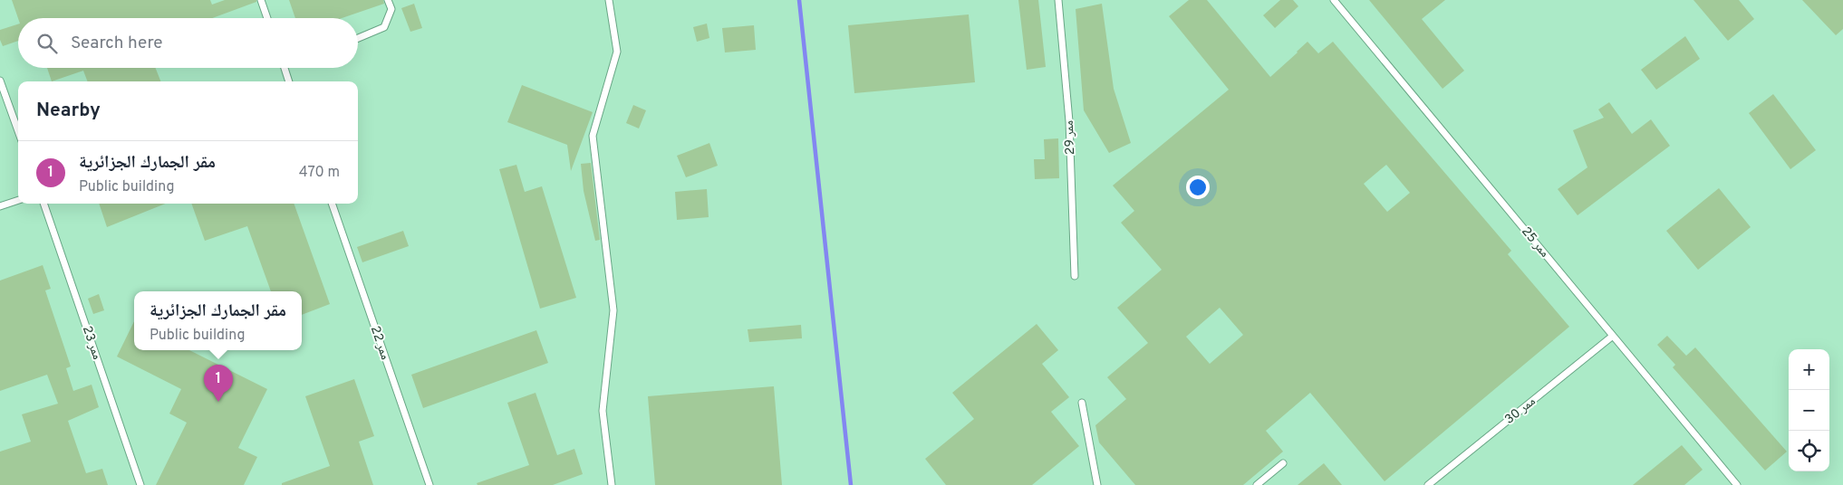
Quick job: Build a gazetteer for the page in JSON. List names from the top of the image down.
{
  "streets": {
    "lane": [
      "ممر 29",
      "ممر 25",
      "ممر 23",
      "ممر 22",
      "ممر 30"
    ]
  },
  "crossings": [
    ["ممر 25", "ممر 30"]
  ],
  "page": {
    "search": "Search here",
    "heading": "Nearby",
    "list": [
      {
        "mark": "1",
        "name": "مقر الجمارك الجزائرية",
        "note": "Public building",
        "value": "470 m"
      }
    ],
    "popup": ["مقر الجمارك الجزائرية", "Public building"],
    "map_buttons": ["+", "−"],
    "pins": "1"
  }
}
